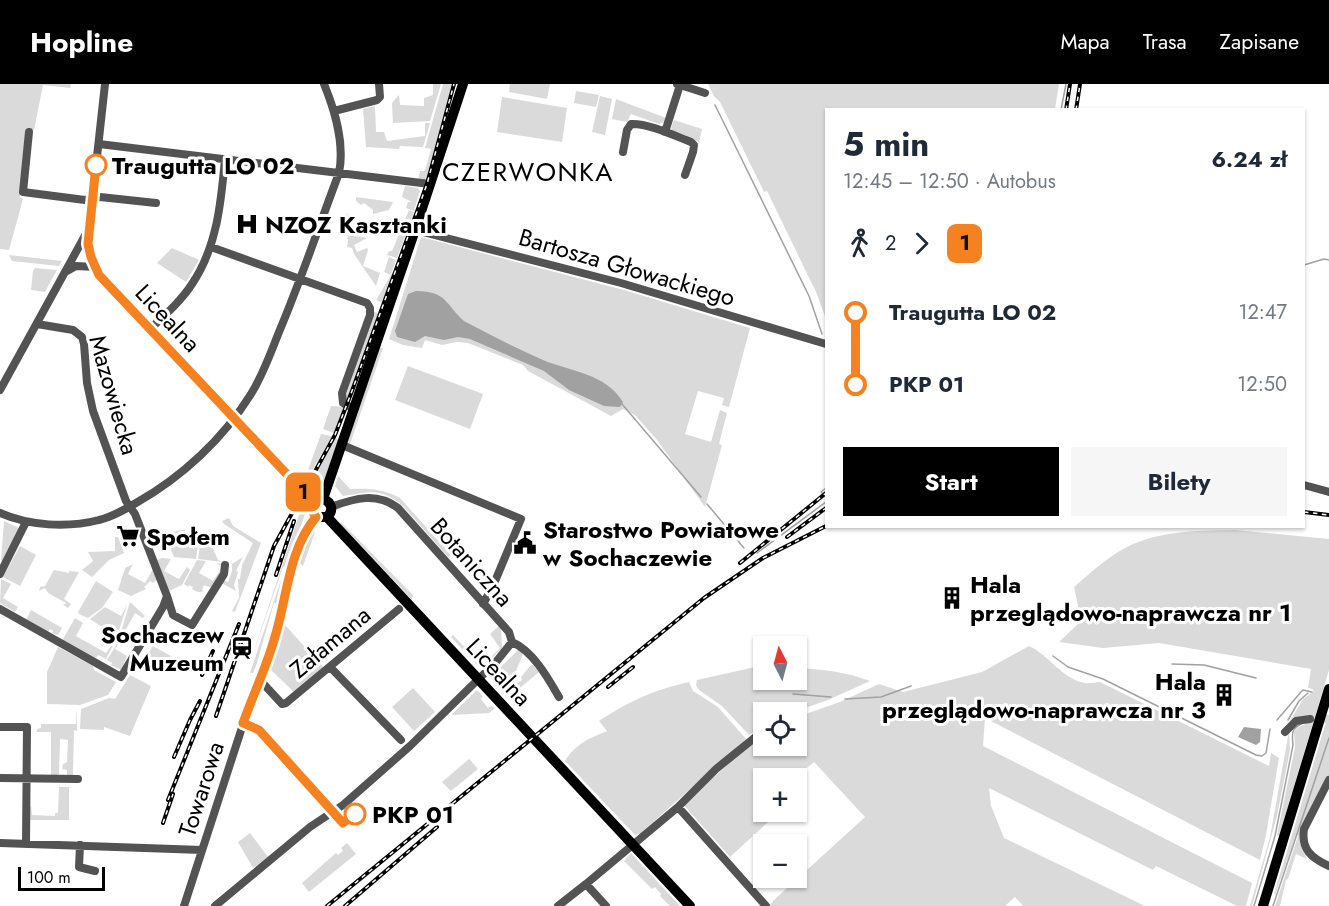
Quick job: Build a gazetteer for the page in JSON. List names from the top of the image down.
{
  "streets": {
    "main road": ["Licealna"],
    "street": [
      "Bartosza Głowackiego",
      "Mazowiecka",
      "Botaniczna",
      "Załamana",
      "Towarowa"
    ]
  },
  "crossings": [
    ["Licealna", "Botaniczna"],
    ["Licealna", "Załamana"],
    ["Licealna", "Towarowa"],
    ["Botaniczna", "Towarowa"],
    ["Załamana", "Towarowa"]
  ],
  "districts": ["CZERWONKA"],
  "places": {
    "other": ["Traugutta LO 02", "PKP 01"],
    "hospital": ["NZOZ Kasztanki"],
    "supermarket": ["Społem"],
    "public building": ["Starostwo Powiatowe w Sochaczewie"],
    "building": ["Hala przeglądowo-naprawcza nr 1", "Hala przeglądowo-naprawcza nr 3"],
    "station": ["Sochaczew Muzeum"]
  },
  "lines": ["bus line 1"],
  "scale_bar": "100 m",
  "north": "top",
  "page": {
    "header": "Hopline",
    "nav": ["Mapa", "Trasa", "Zapisane"],
    "on_map": "1",
    "heading": ["5 min", "12:45 – 12:50 · Autobus", "6.24 zł"],
    "legs": ["2", "1"],
    "list": [
      {
        "name": "Traugutta LO 02",
        "value": "12:47"
      },
      {
        "name": "PKP 01",
        "value": "12:50"
      }
    ],
    "buttons": ["Start", "Bilety"],
    "map_buttons": ["+", "−"],
    "scale": "100 m"
  }
}
